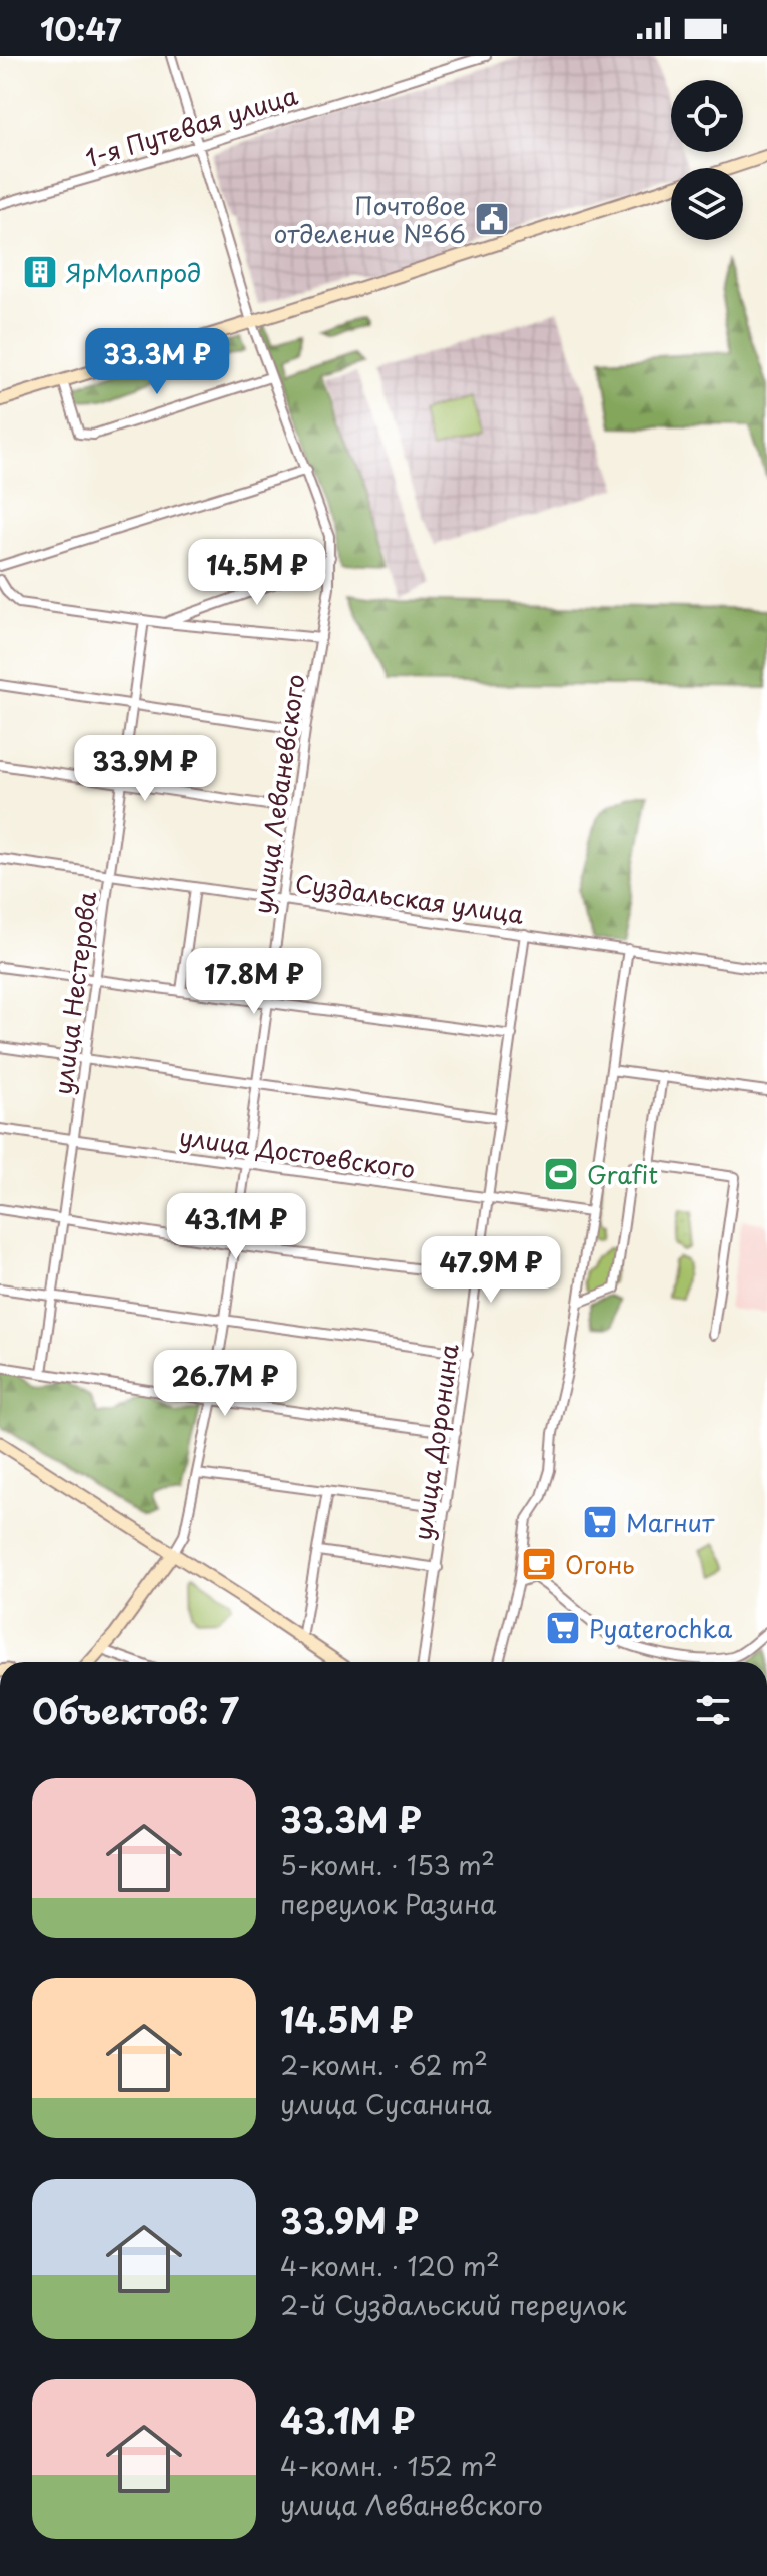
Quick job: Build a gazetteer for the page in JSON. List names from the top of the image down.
{
  "streets": {
    "street": [
      "1-я Путевая улица",
      "улица Леваневского",
      "Суздальская улица",
      "улица Нестерова",
      "улица Достоевского",
      "улица Доронина"
    ]
  },
  "crossings": [
    ["1-я Путевая улица", "улица Леваневского"],
    ["улица Леваневского", "Суздальская улица"],
    ["улица Леваневского", "улица Достоевского"],
    ["Суздальская улица", "улица Нестерова"],
    ["Суздальская улица", "улица Доронина"],
    ["улица Нестерова", "улица Достоевского"],
    ["улица Достоевского", "улица Доронина"]
  ],
  "places": {
    "public building": ["Почтовое отделение №66"],
    "building": ["ЯрМолпрод"],
    "sports": ["Grafit"],
    "supermarket": ["Магнит", "Pyaterochka"],
    "cafe": ["Огонь"]
  },
  "page": {
    "status": "10:47",
    "price": [
      "33.3M ₽",
      "14.5M ₽",
      "33.9M ₽",
      "17.8M ₽",
      "43.1M ₽",
      "47.9M ₽",
      "26.7M ₽"
    ],
    "heading": "Объектов: 7",
    "list": [
      {
        "name": "33.3M ₽",
        "note": "5-комн. · 153 m² · переулок Разина"
      },
      {
        "name": "14.5M ₽",
        "note": "2-комн. · 62 m² · улица Сусанина"
      },
      {
        "name": "33.9M ₽",
        "note": "4-комн. · 120 m² · 2-й Суздальский переулок"
      },
      {
        "name": "43.1M ₽",
        "note": "4-комн. · 152 m² · улица Леваневского"
      }
    ]
  }
}
